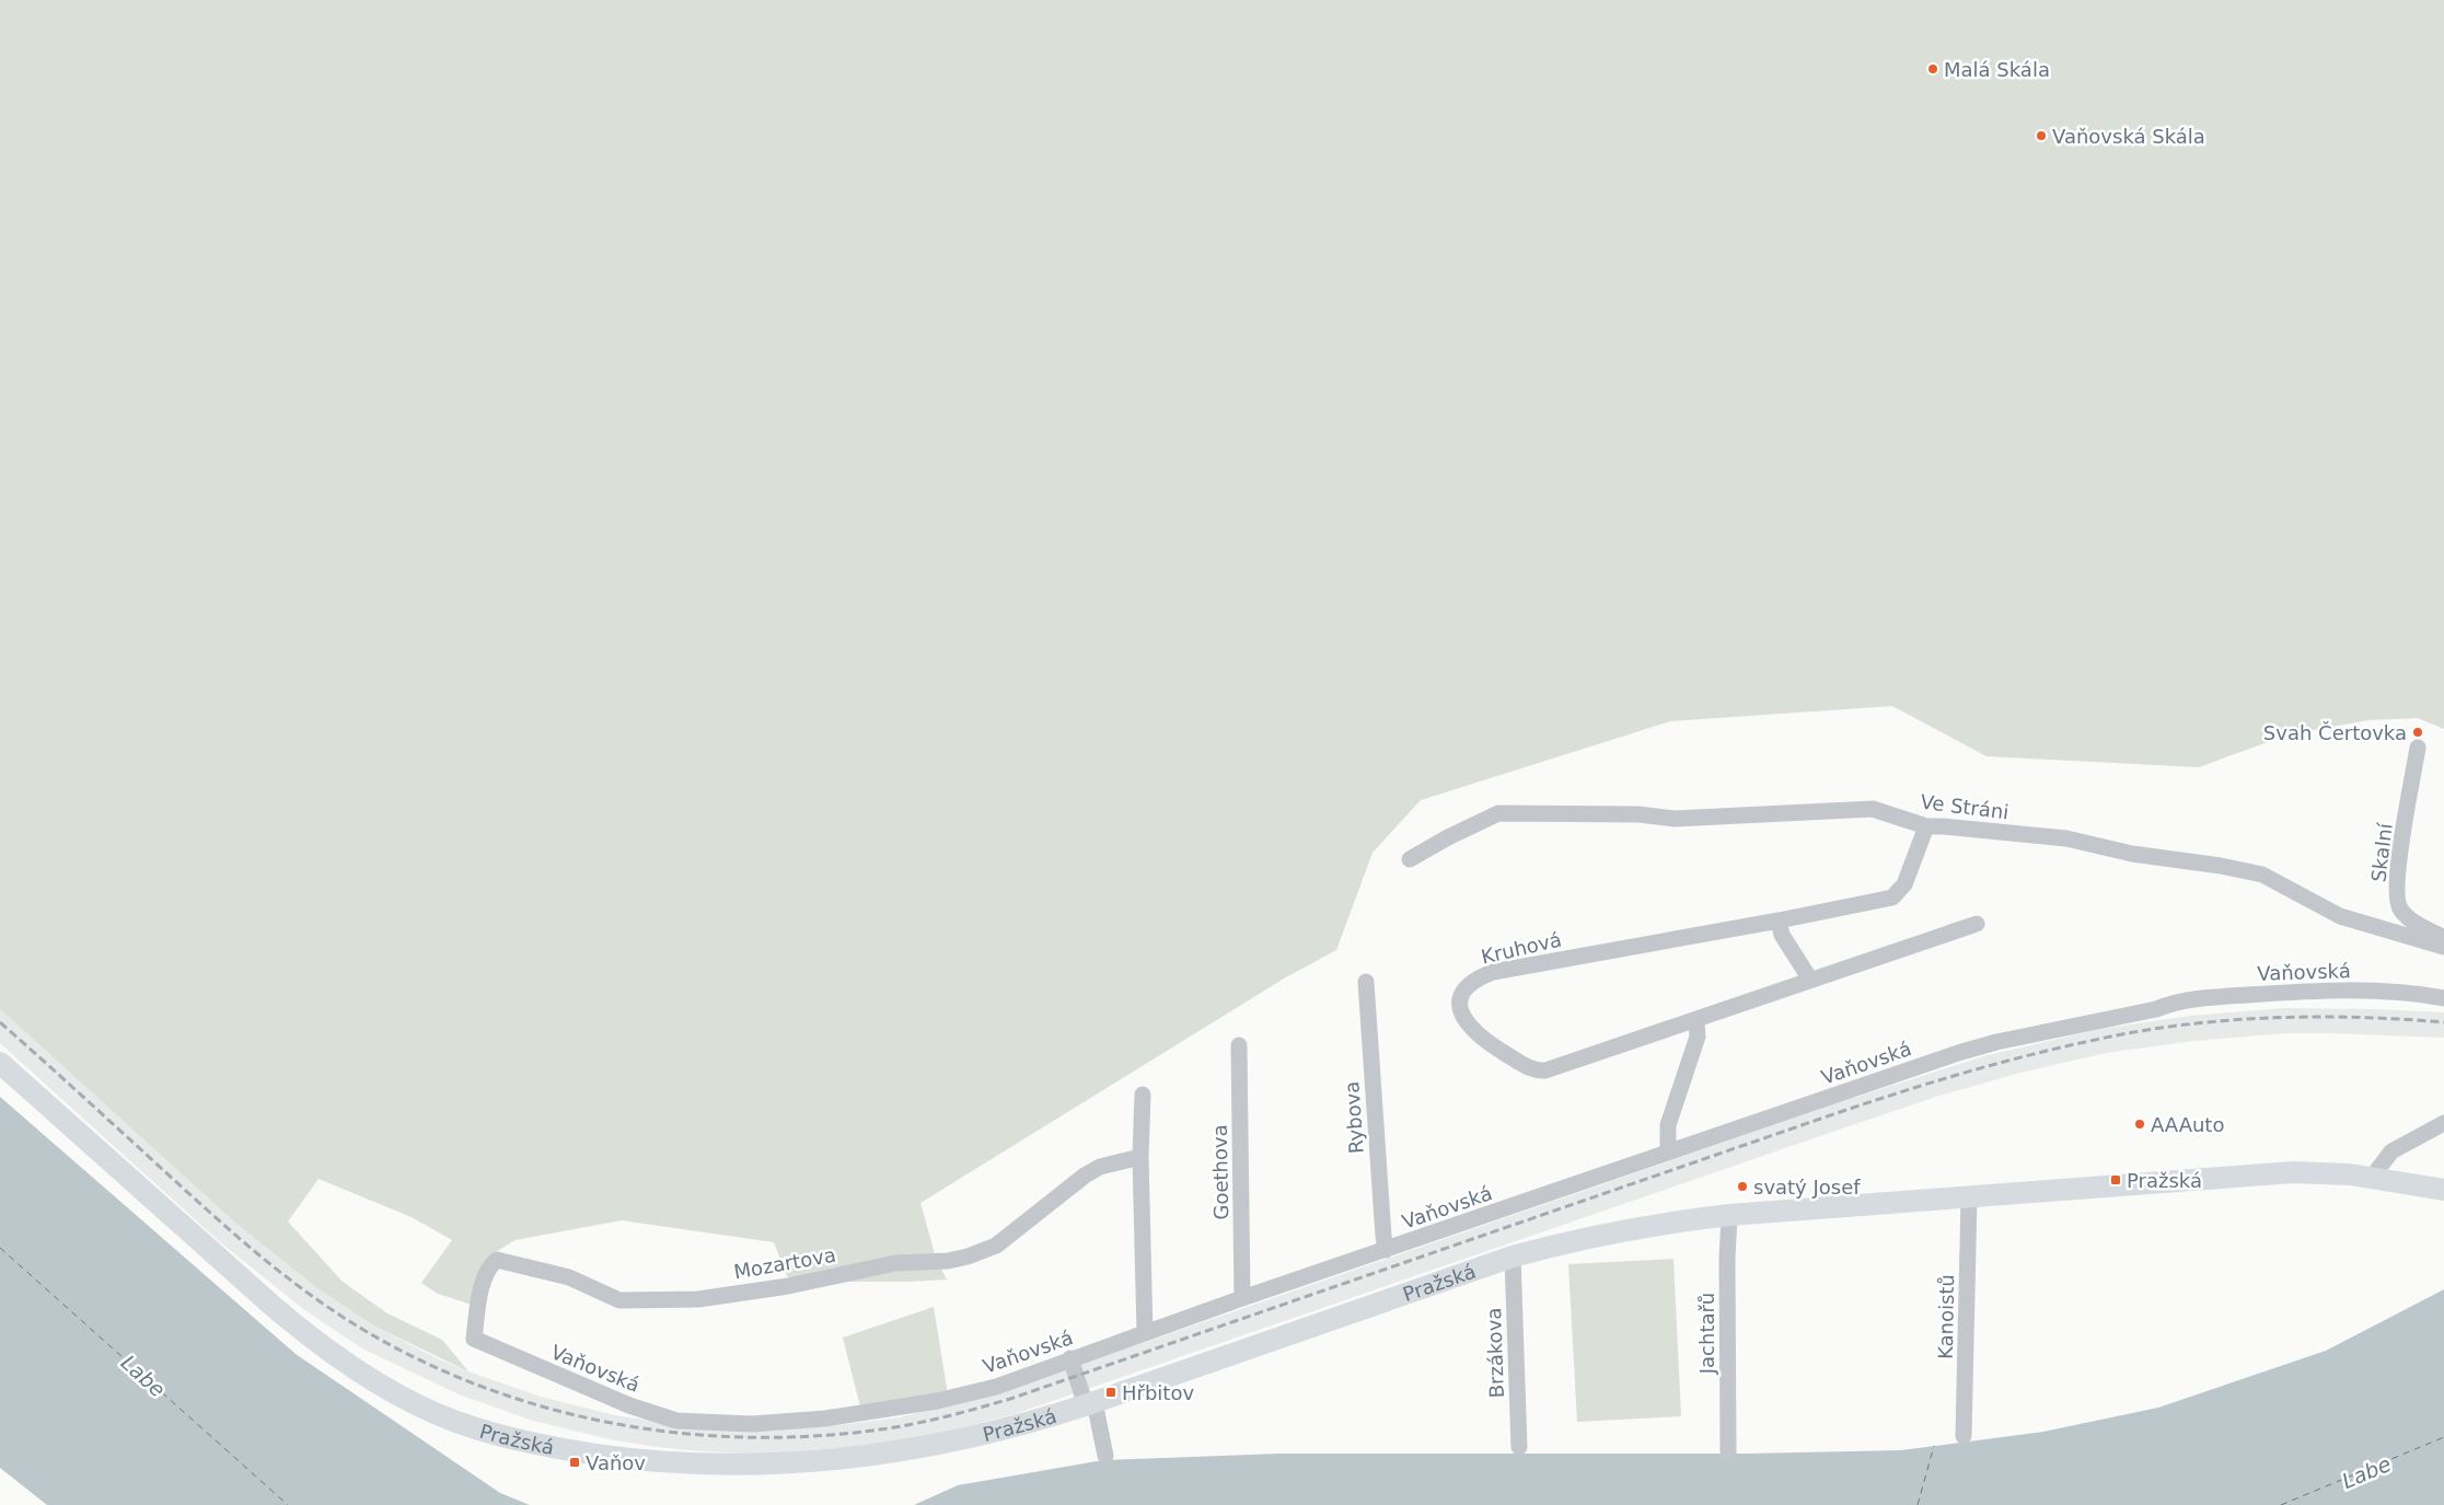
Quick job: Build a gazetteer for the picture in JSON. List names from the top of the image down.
{
  "streets": {
    "main road": ["Pražská"],
    "street": [
      "Ve Stráni",
      "Skalní",
      "Kruhová",
      "Vaňovská",
      "Rybova",
      "Goethova",
      "Mozartova",
      "Kanoistů",
      "Jachtařů",
      "Brzákova"
    ]
  },
  "crossings": [
    ["Ve Stráni", "Kruhová"],
    ["Vaňovská", "Rybova"],
    ["Vaňovská", "Goethova"],
    ["Vaňovská", "Mozartova"],
    ["Pražská", "Kanoistů"],
    ["Pražská", "Jachtařů"],
    ["Pražská", "Brzákova"]
  ],
  "water": ["Labe"],
  "places": {
    "other": [
      "Malá Skála",
      "Vaňovská Skála",
      "Svah Čertovka",
      "AAAuto",
      "svatý Josef"
    ],
    "transit": ["Pražská", "Hřbitov", "Vaňov"]
  }
}
